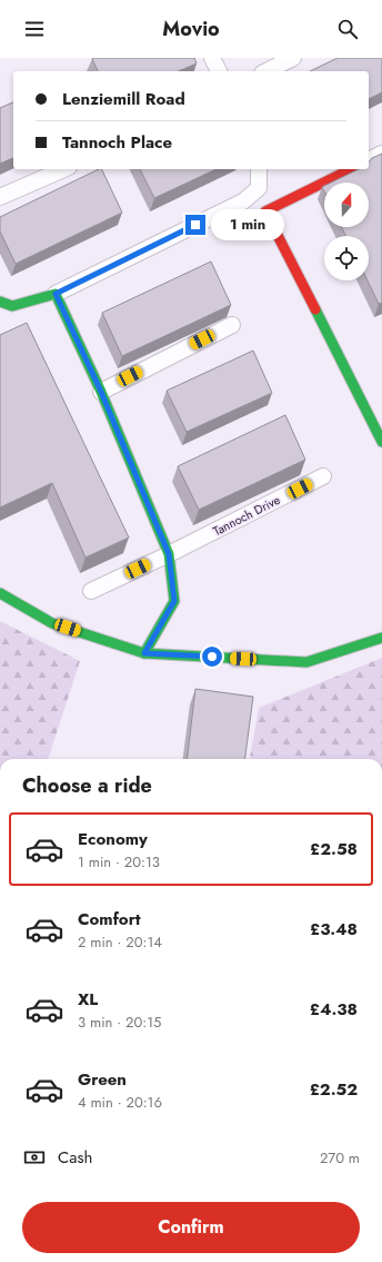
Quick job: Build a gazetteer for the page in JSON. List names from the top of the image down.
{
  "streets": {
    "street": ["Tannoch Drive"]
  },
  "north": "top",
  "page": {
    "header": "Movio",
    "banner": ["Lenziemill Road", "Tannoch Place"],
    "bubble": "1 min",
    "heading": "Choose a ride",
    "list": [
      {
        "name": "Economy",
        "note": "1 min · 20:13",
        "value": "£2.58"
      },
      {
        "name": "Comfort",
        "note": "2 min · 20:14",
        "value": "£3.48"
      },
      {
        "name": "XL",
        "note": "3 min · 20:15",
        "value": "£4.38"
      },
      {
        "name": "Green",
        "note": "4 min · 20:16",
        "value": "£2.52"
      }
    ],
    "pay": ["Cash", "270 m"],
    "buttons": "Confirm"
  }
}
